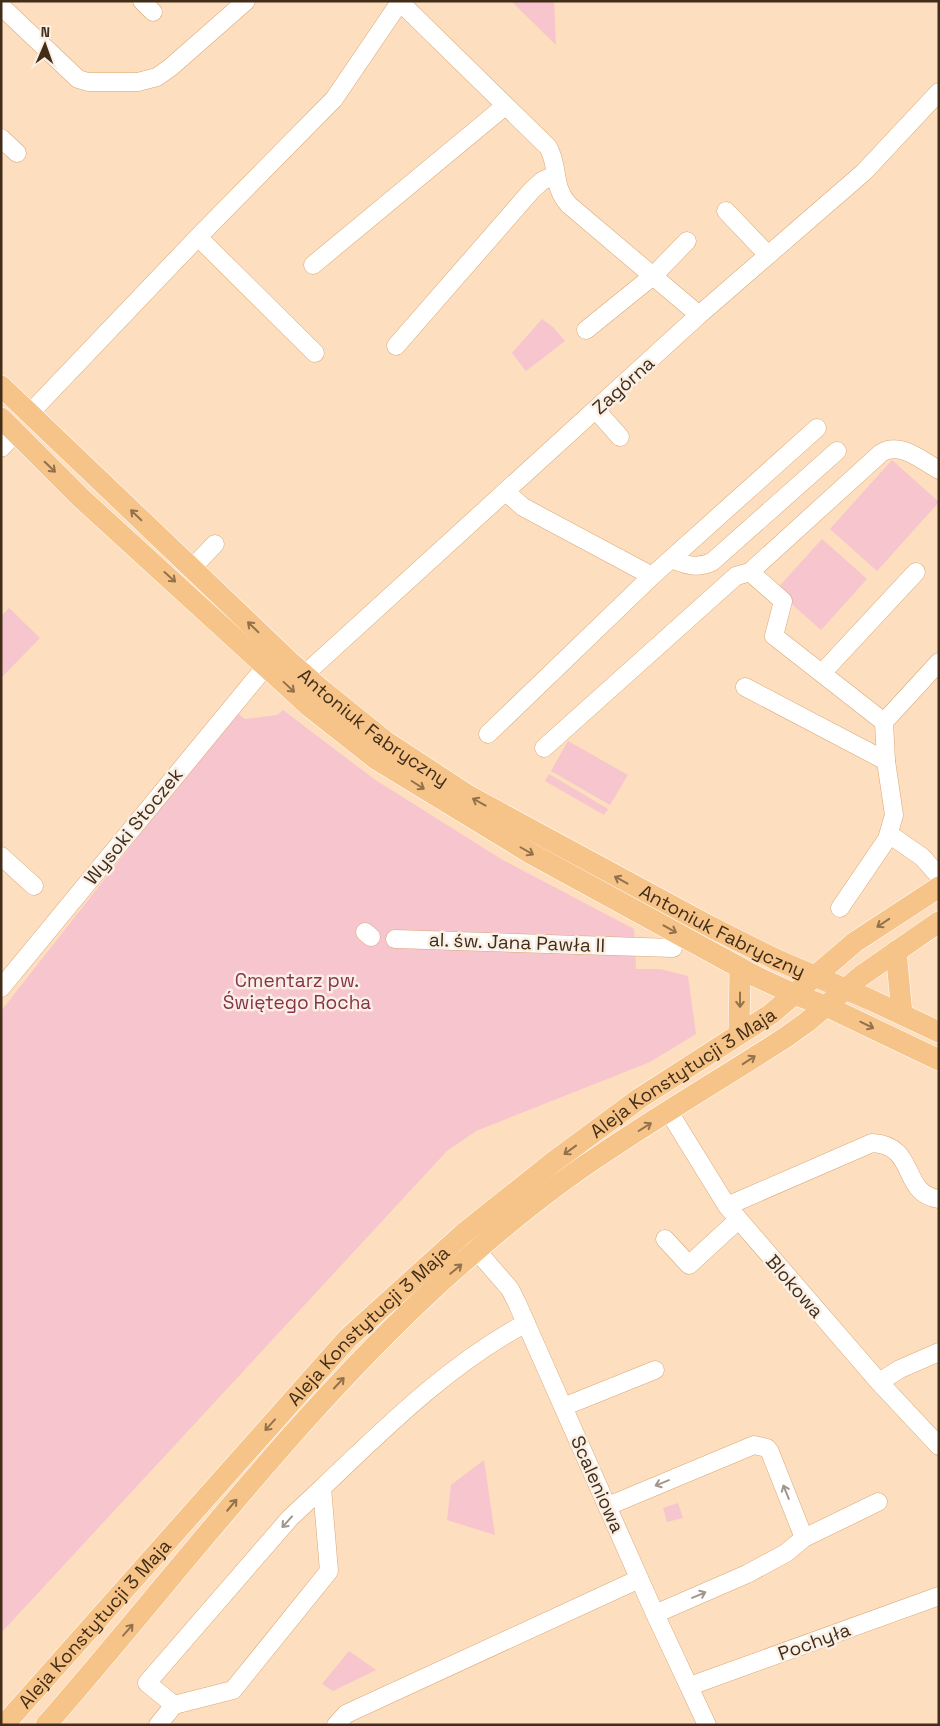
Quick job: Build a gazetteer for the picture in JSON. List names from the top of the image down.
{
  "streets": {
    "main road": ["Antoniuk Fabryczny", "Aleja Konstytucji 3 Maja"],
    "street": [
      "Zagórna",
      "Wysoki Stoczek",
      "al. św. Jana Pawła II",
      "Blokowa",
      "Scaleniowa",
      "Pochyła"
    ]
  },
  "crossings": [
    ["Zagórna", "Antoniuk Fabryczny"],
    ["Antoniuk Fabryczny", "Wysoki Stoczek"],
    ["Antoniuk Fabryczny", "Aleja Konstytucji 3 Maja"],
    ["Aleja Konstytucji 3 Maja", "Blokowa"],
    ["Aleja Konstytucji 3 Maja", "Scaleniowa"],
    ["Scaleniowa", "Pochyła"]
  ],
  "parks": ["Cmentarz pw. Świętego Rocha"],
  "north": "top"
}
